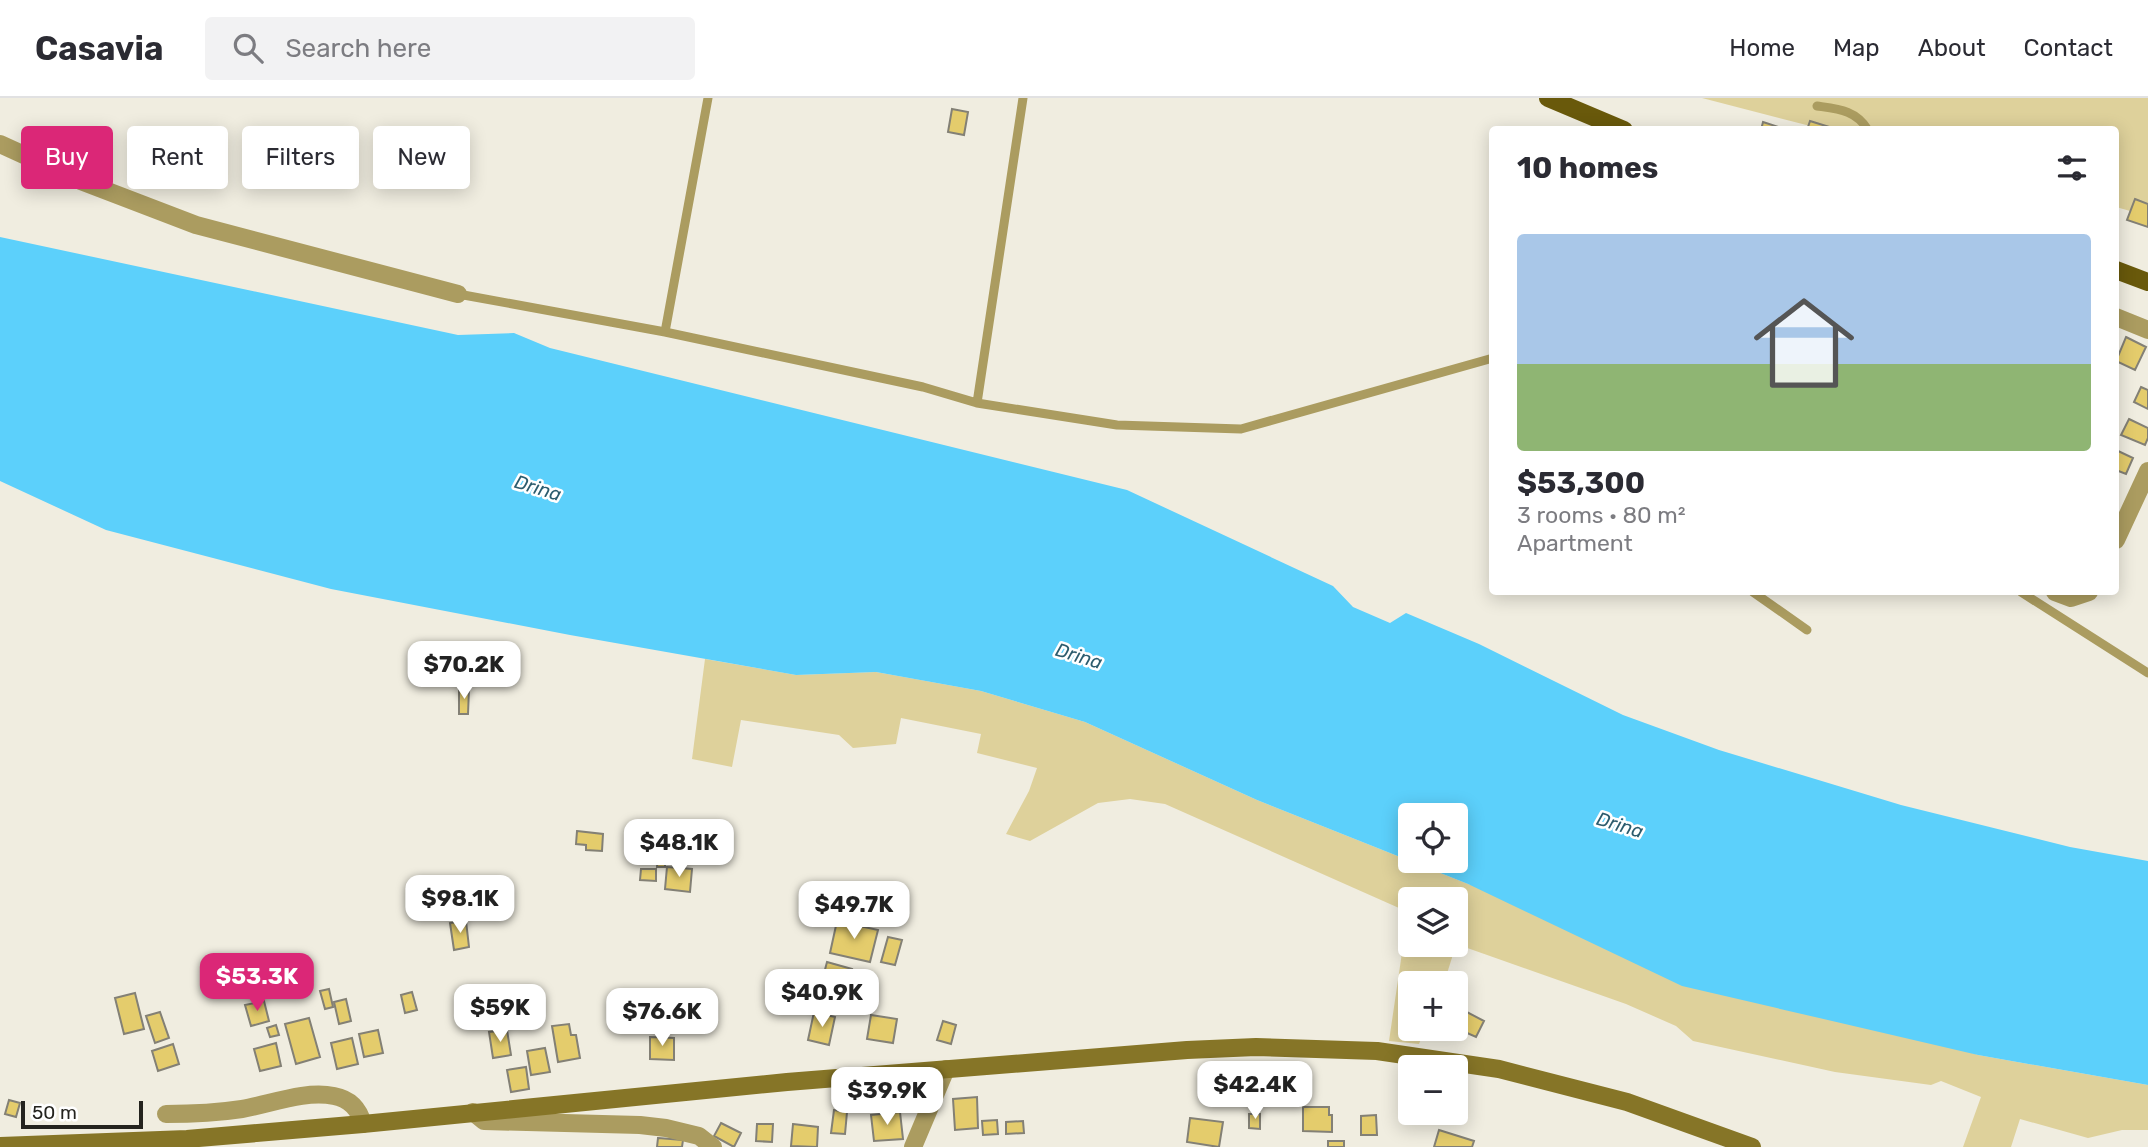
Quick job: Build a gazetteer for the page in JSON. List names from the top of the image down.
{
  "water": ["Drina"],
  "scale_bar": "50 m",
  "page": {
    "header": "Casavia",
    "search": "Search here",
    "nav": [
      "Home",
      "Map",
      "About",
      "Contact"
    ],
    "chip": [
      "Buy",
      "Rent",
      "Filters",
      "New"
    ],
    "heading": "10 homes",
    "list": [
      {
        "name": "$53,300",
        "note": "3 rooms · 80 m² · Apartment"
      }
    ],
    "price": [
      "$70.2K",
      "$48.1K",
      "$98.1K",
      "$49.7K",
      "$53.3K",
      "$40.9K",
      "$59K",
      "$76.6K",
      "$42.4K",
      "$39.9K"
    ],
    "map_buttons": ["+", "−"],
    "scale": "50 m"
  }
}
